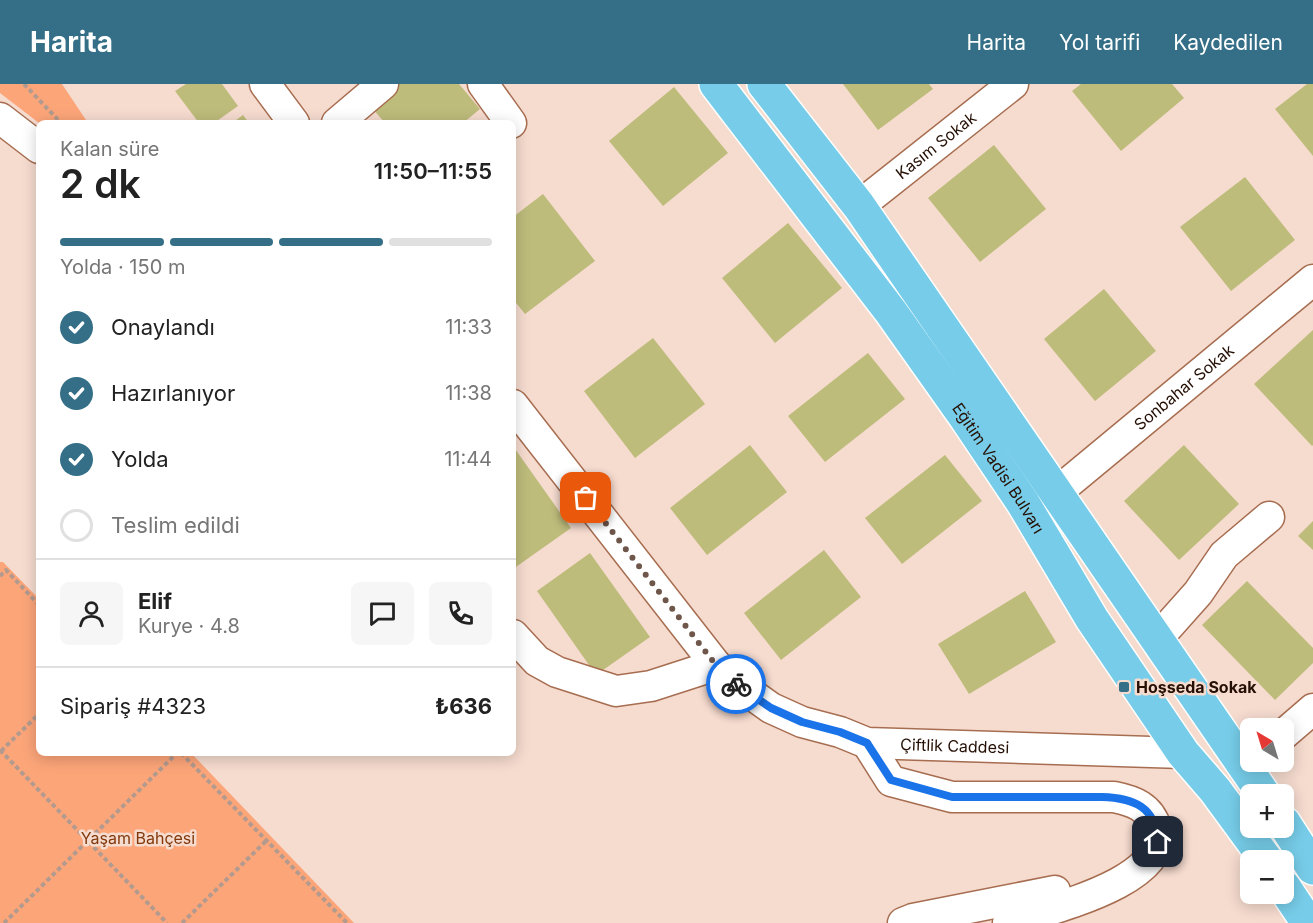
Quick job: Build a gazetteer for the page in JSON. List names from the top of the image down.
{
  "streets": {
    "main road": ["Eğitim Vadisi Bulvarı"],
    "street": ["Kasım Sokak", "Sonbahar Sokak", "Çiftlik Caddesi"]
  },
  "crossings": [
    ["Kasım Sokak", "Eğitim Vadisi Bulvarı"],
    ["Sonbahar Sokak", "Eğitim Vadisi Bulvarı"],
    ["Eğitim Vadisi Bulvarı", "Çiftlik Caddesi"]
  ],
  "parks": ["Yaşam Bahçesi"],
  "places": {
    "transit": ["Hoşseda Sokak"]
  },
  "north": "top left",
  "page": {
    "header": "Harita",
    "nav": ["Harita", "Yol tarifi", "Kaydedilen"],
    "heading": ["2 dk", "Kalan süre", "11:50–11:55"],
    "panel": [
      "Elif",
      "Kurye · 4.8",
      "Sipariş #4323",
      "₺636"
    ],
    "bar": "Yolda · 150 m",
    "list": [
      ["Onaylandı", "11:33"],
      ["Hazırlanıyor", "11:38"],
      ["Yolda", "11:44"],
      "Teslim edildi"
    ],
    "map_buttons": ["+", "−"]
  }
}
